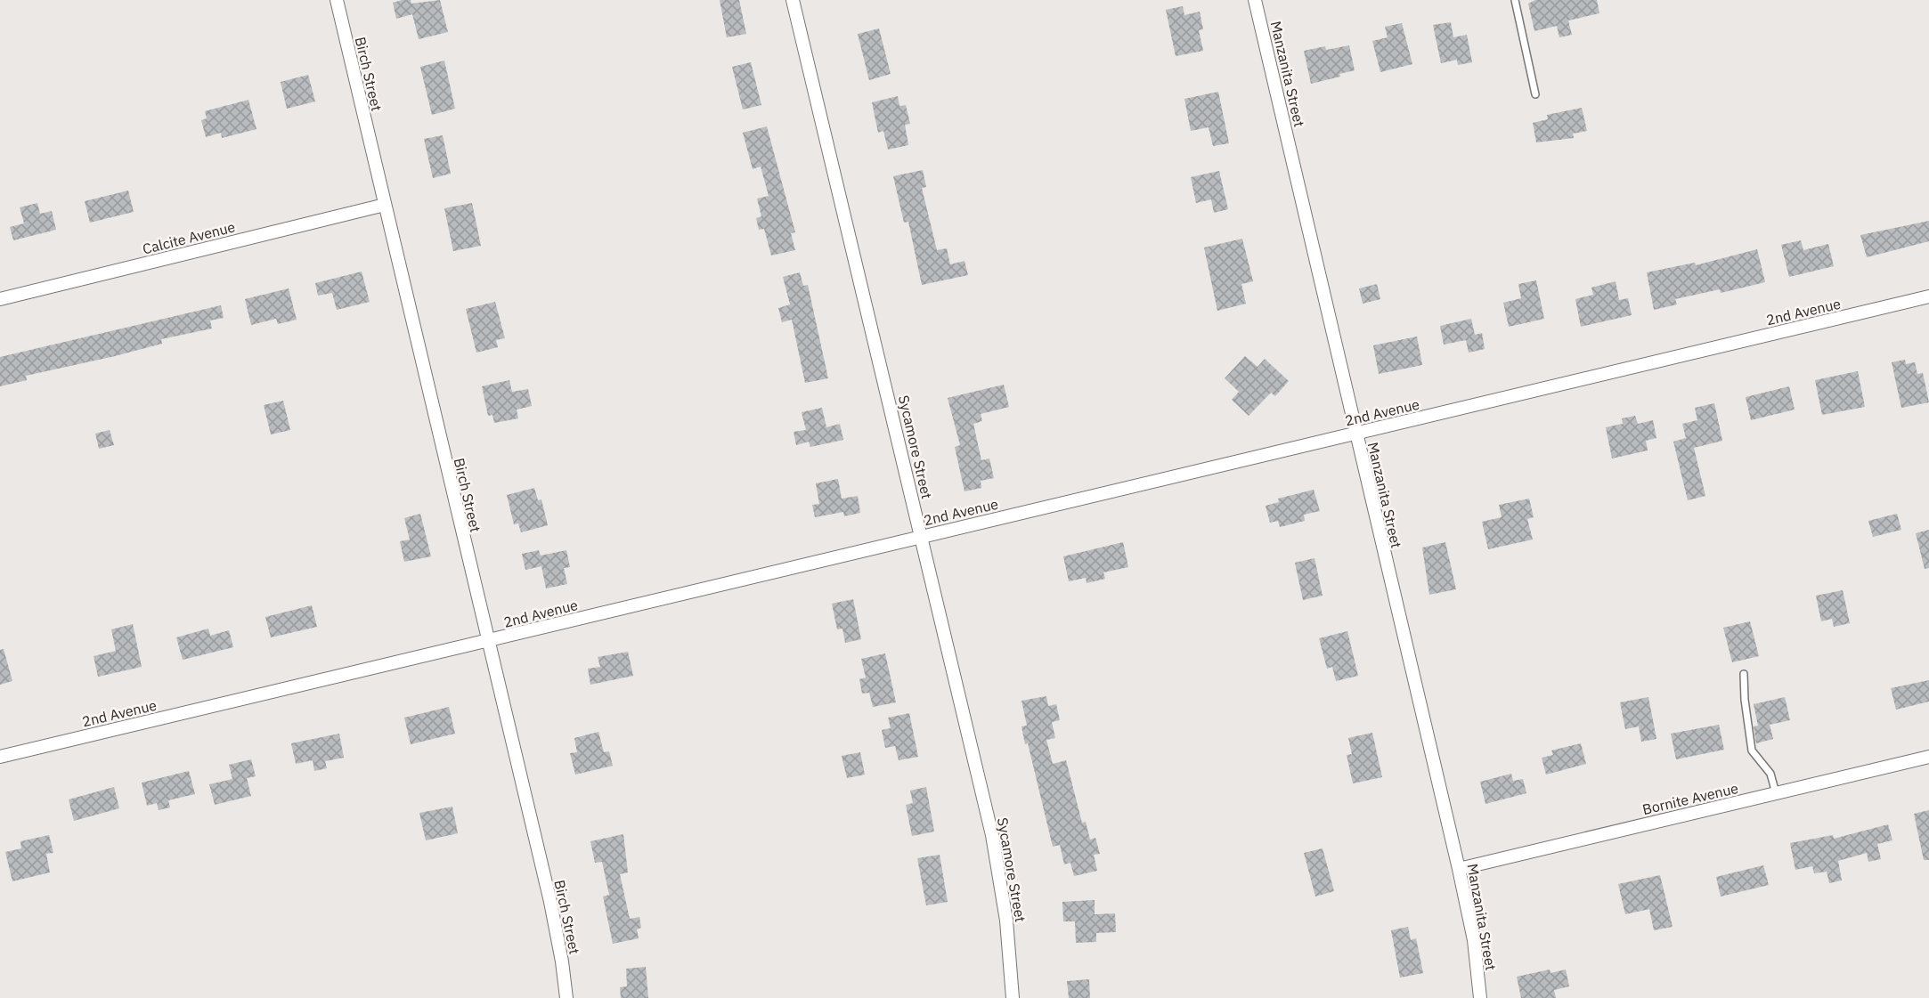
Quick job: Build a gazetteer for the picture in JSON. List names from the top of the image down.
{
  "streets": {
    "street": [
      "Birch Street",
      "Manzanita Street",
      "Calcite Avenue",
      "2nd Avenue",
      "Sycamore Street",
      "Bornite Avenue"
    ]
  },
  "crossings": [
    ["Birch Street", "Calcite Avenue"],
    ["Birch Street", "2nd Avenue"],
    ["Manzanita Street", "2nd Avenue"],
    ["Manzanita Street", "Bornite Avenue"],
    ["2nd Avenue", "Sycamore Street"]
  ]
}
